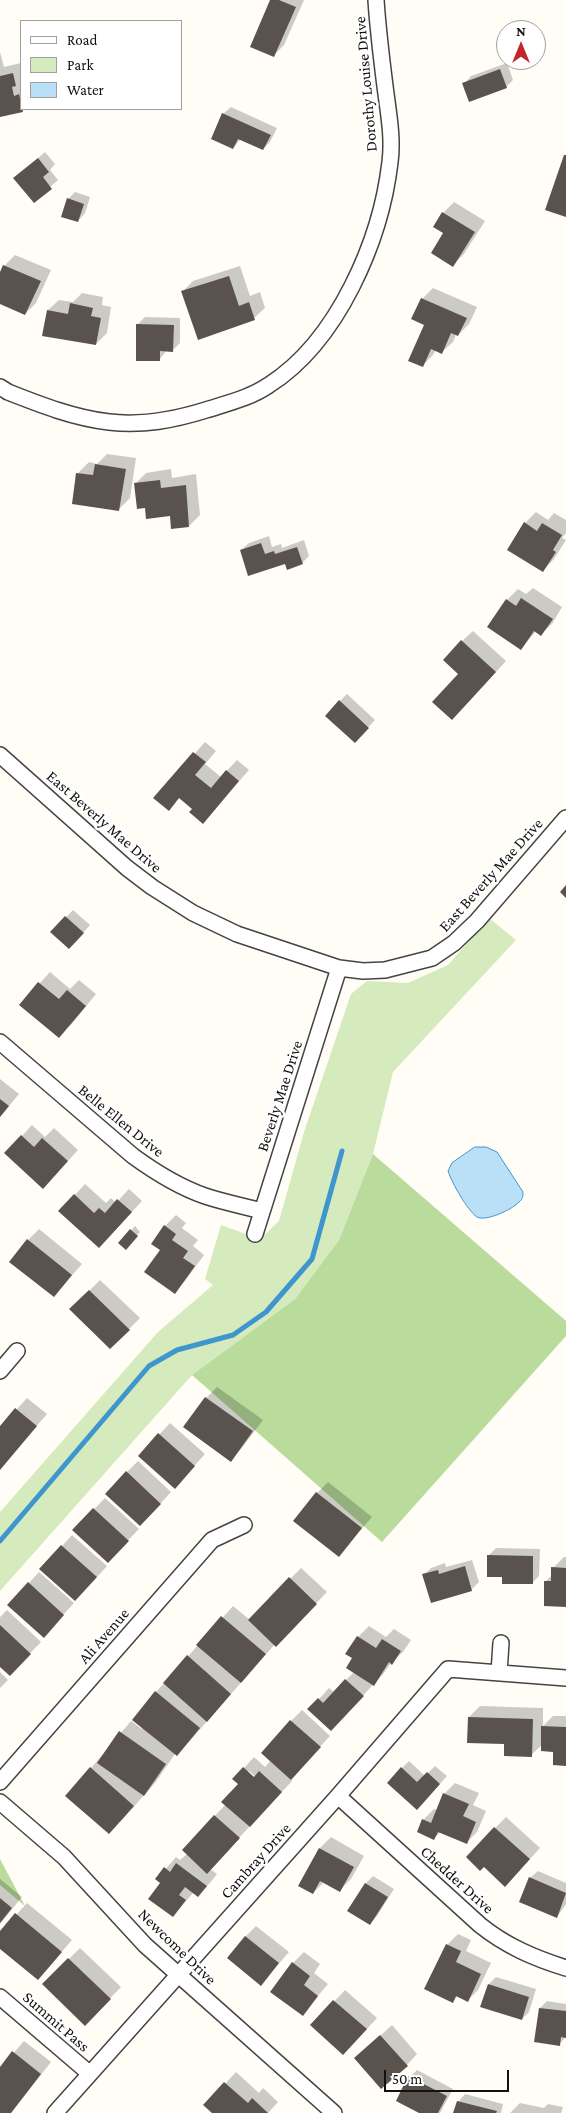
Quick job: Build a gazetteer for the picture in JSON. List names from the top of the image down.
{
  "streets": {
    "street": [
      "Dorothy Louise Drive",
      "East Beverly Mae Drive",
      "Beverly Mae Drive",
      "Belle Ellen Drive",
      "Ali Avenue",
      "Cambray Drive",
      "Chedder Drive",
      "Newcome Drive",
      "Summit Pass"
    ]
  },
  "crossings": [
    ["East Beverly Mae Drive", "Beverly Mae Drive"],
    ["Beverly Mae Drive", "Belle Ellen Drive"],
    ["Cambray Drive", "Chedder Drive"],
    ["Cambray Drive", "Newcome Drive"],
    ["Cambray Drive", "Summit Pass"]
  ],
  "legend": ["Road", "Park", "Water"],
  "scale_bar": "50 m",
  "north": "top"
}
